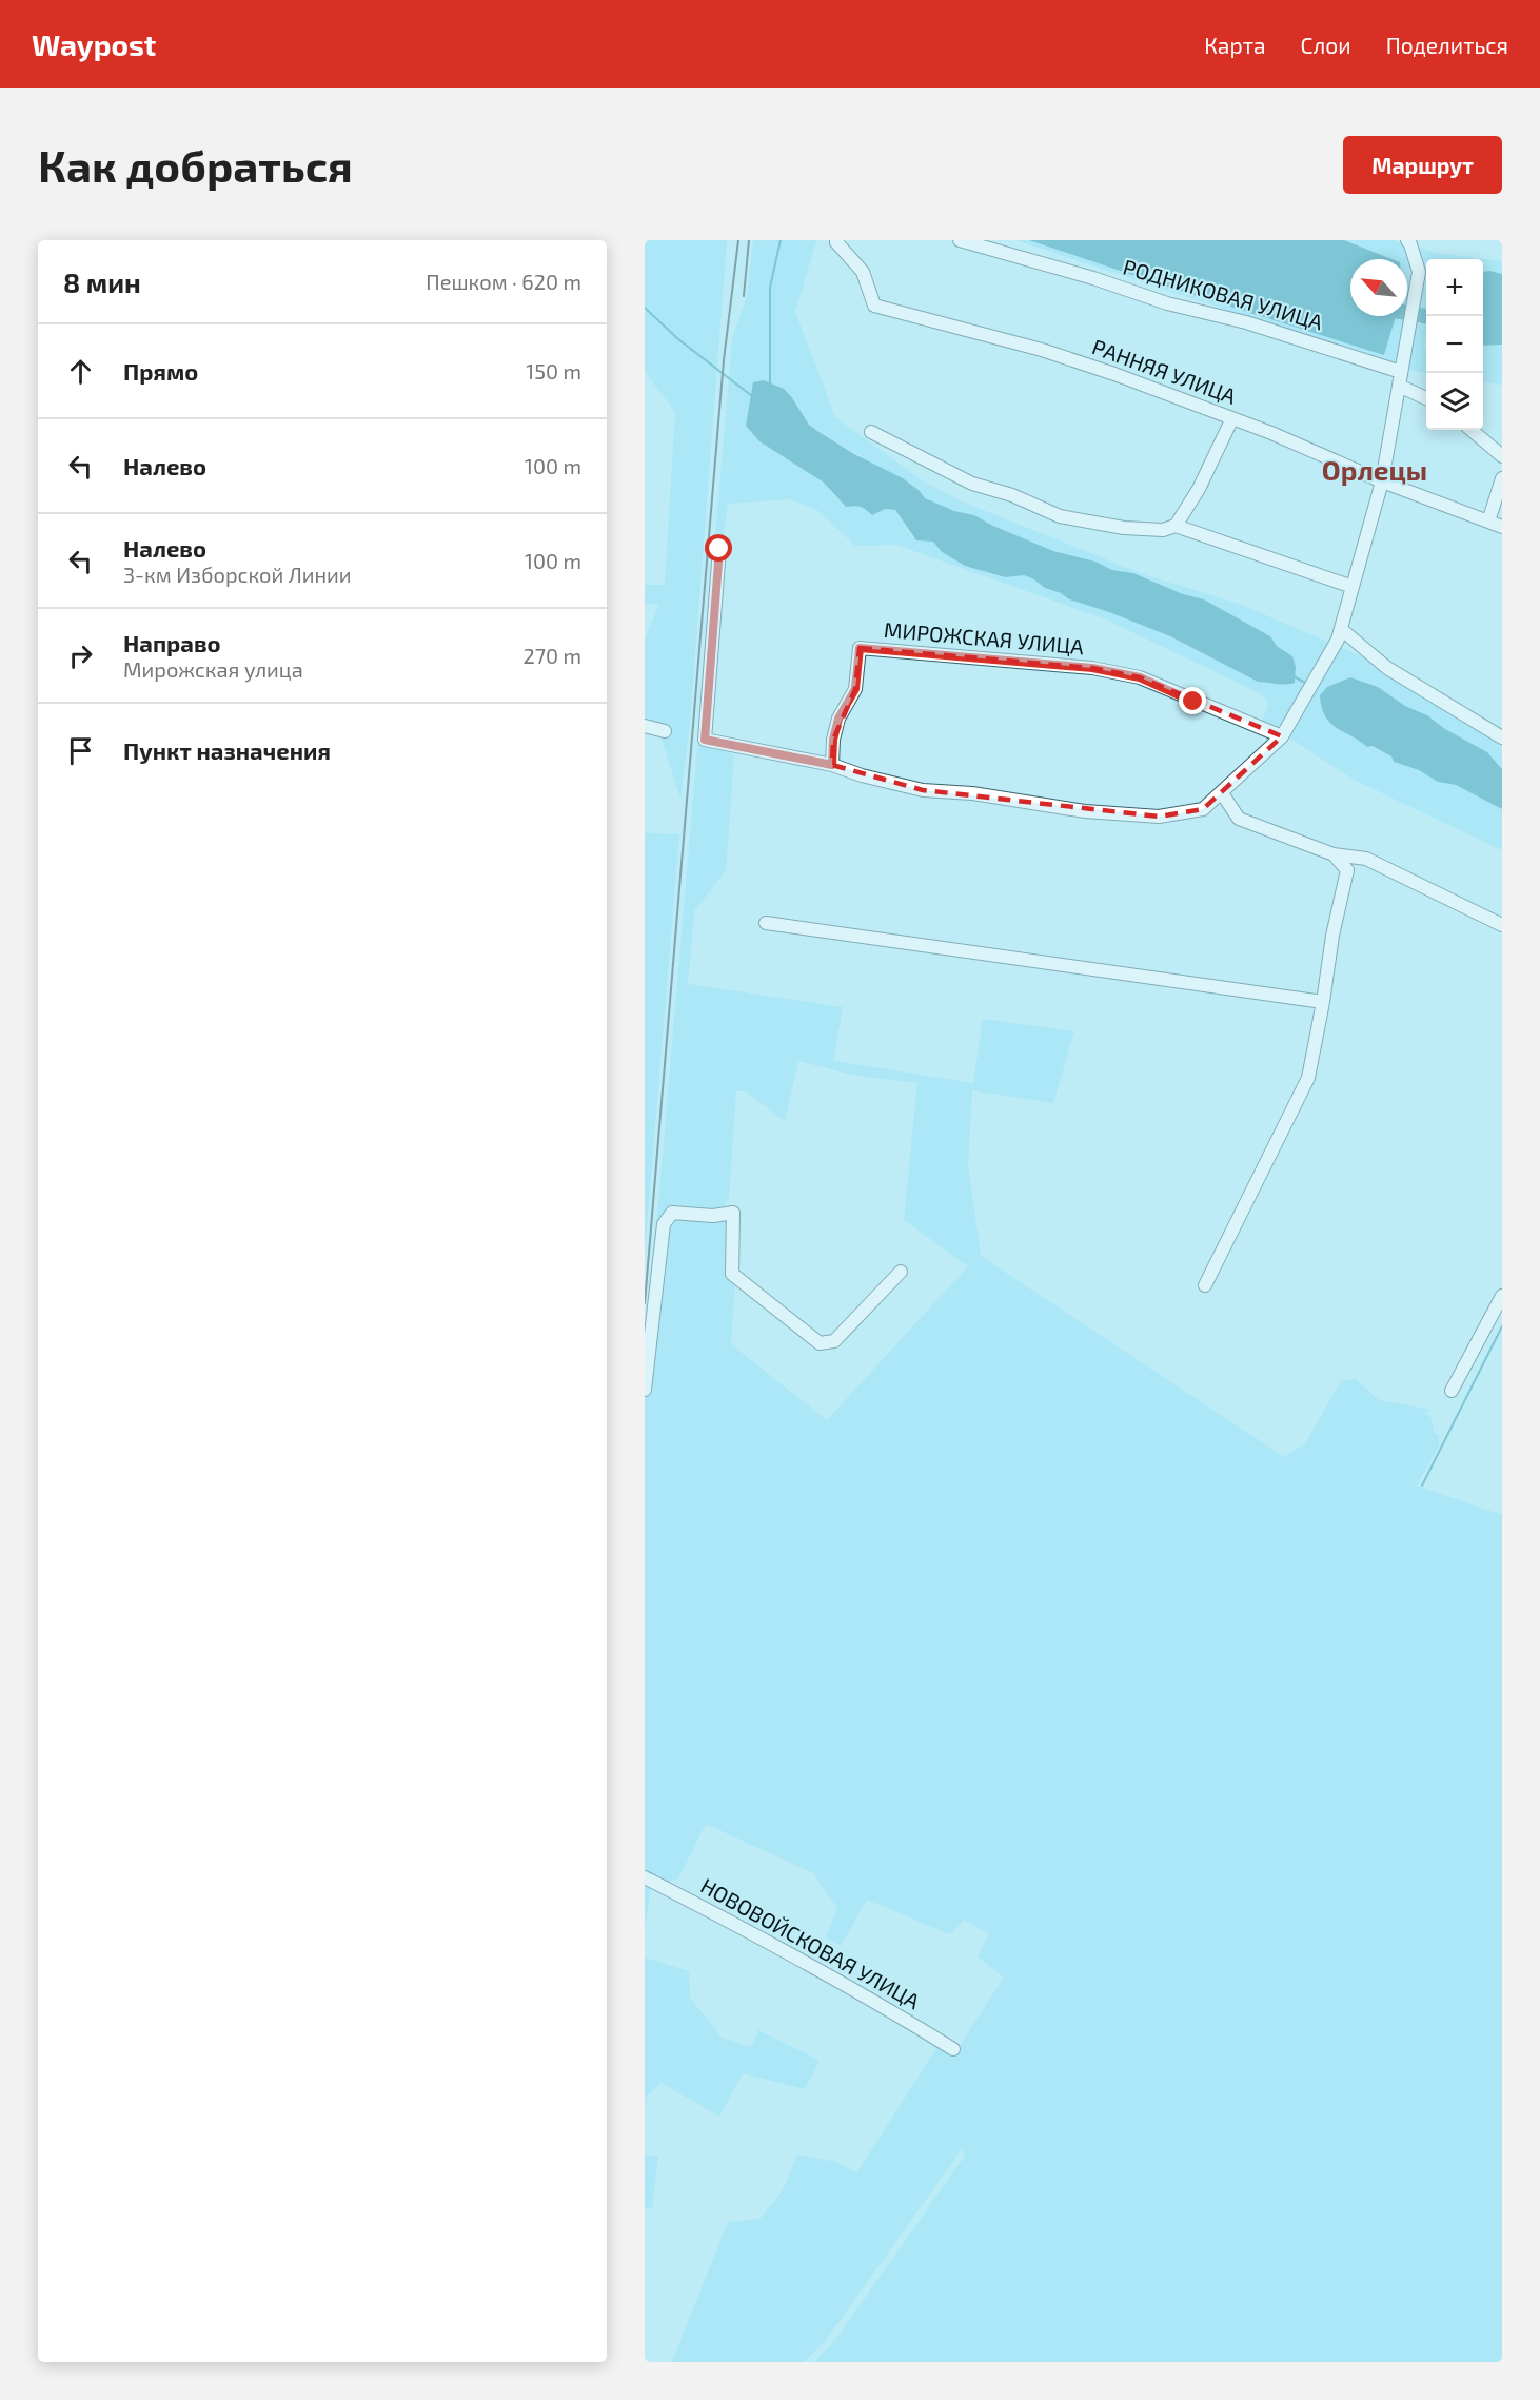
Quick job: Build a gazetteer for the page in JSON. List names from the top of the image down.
{
  "streets": {
    "street": [
      "РОДНИКОВАЯ УЛИЦА",
      "РАННЯЯ УЛИЦА",
      "МИРОЖСКАЯ УЛИЦА",
      "НОВОВОЙСКОВАЯ УЛИЦА"
    ]
  },
  "districts": ["Орлецы"],
  "north": "top left",
  "page": {
    "header": "Waypost",
    "nav": ["Карта", "Слои", "Поделиться"],
    "buttons": "Маршрут",
    "title": "Как добраться",
    "heading": ["8 мин", "Пешком · 620 m"],
    "map_buttons": ["+", "−"],
    "list": [
      ["Прямо", "150 m"],
      ["Налево", "100 m"],
      ["Налево", "3-км Изборской Линии", "100 m"],
      ["Направо", "Мирожская улица", "270 m"],
      "Пункт назначения"
    ]
  }
}
